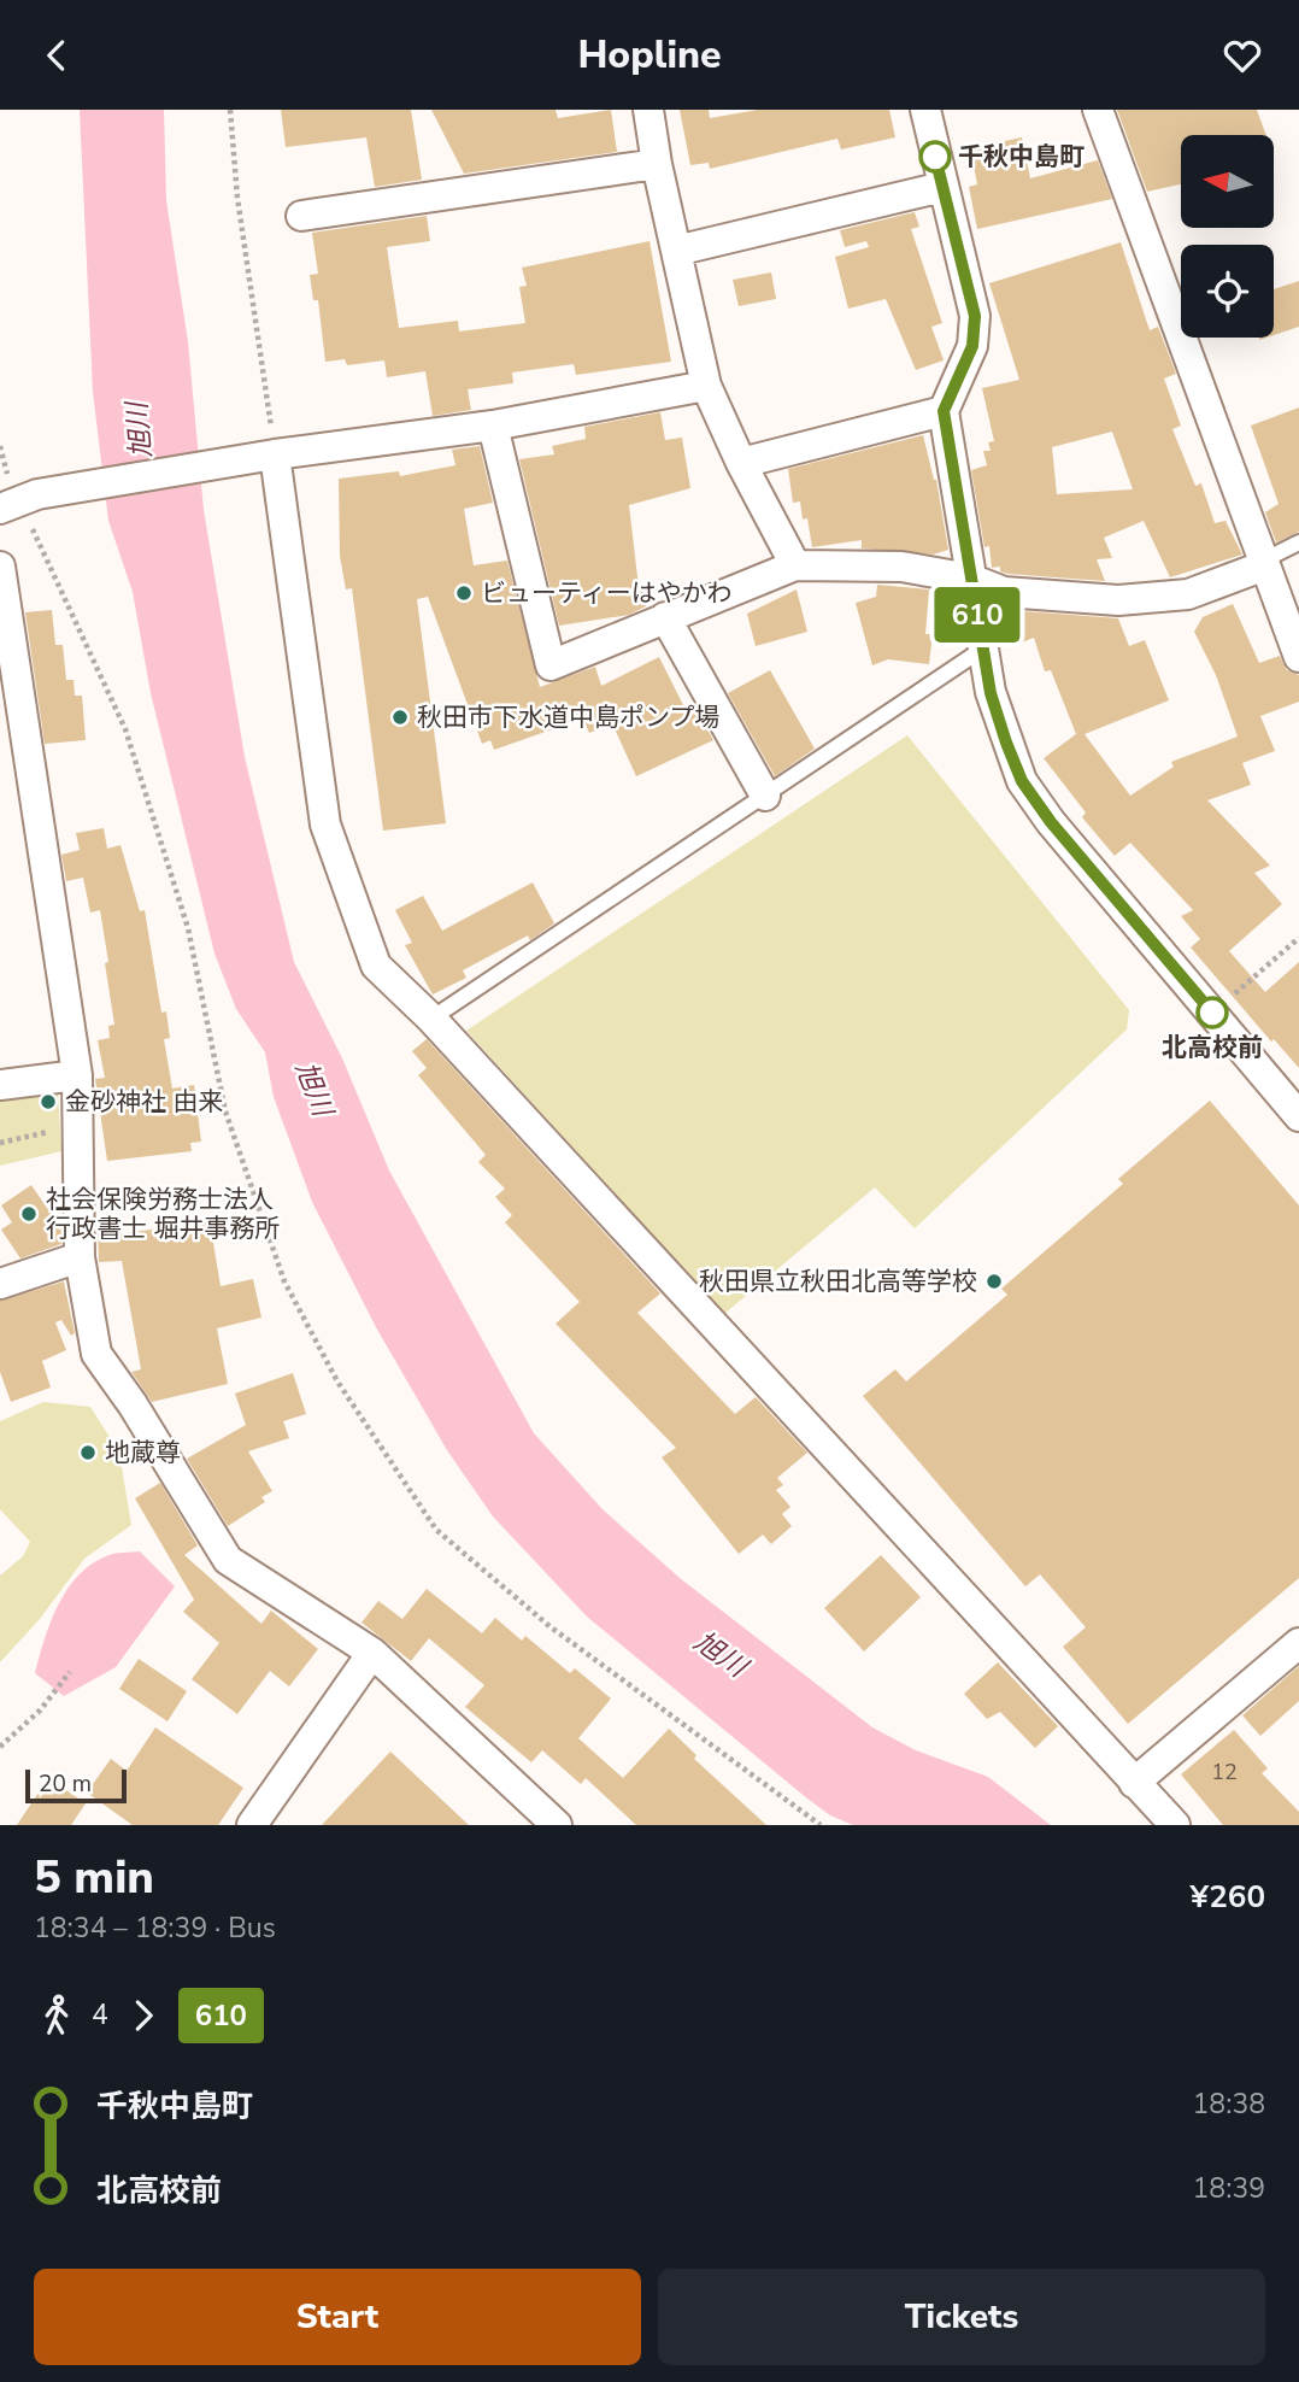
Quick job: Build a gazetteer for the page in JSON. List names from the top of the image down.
{
  "water": ["旭川"],
  "places": [
    "千秋中島町",
    "ビューティーはやかわ",
    "秋田市下水道中島ポンプ場",
    "北高校前",
    "金砂神社 由来",
    "社会保険労務士法人 行政書士 堀井事務所",
    "秋田県立秋田北高等学校",
    "地蔵尊"
  ],
  "lines": ["bus line 610"],
  "house_numbers": ["12"],
  "scale_bar": "20 m",
  "north": "left",
  "page": {
    "header": "Hopline",
    "on_map": "610",
    "scale": "20 m",
    "heading": ["5 min", "18:34 – 18:39 · Bus", "¥260"],
    "legs": ["4", "610"],
    "list": [
      {
        "name": "千秋中島町",
        "value": "18:38"
      },
      {
        "name": "北高校前",
        "value": "18:39"
      }
    ],
    "buttons": ["Start", "Tickets"]
  }
}
